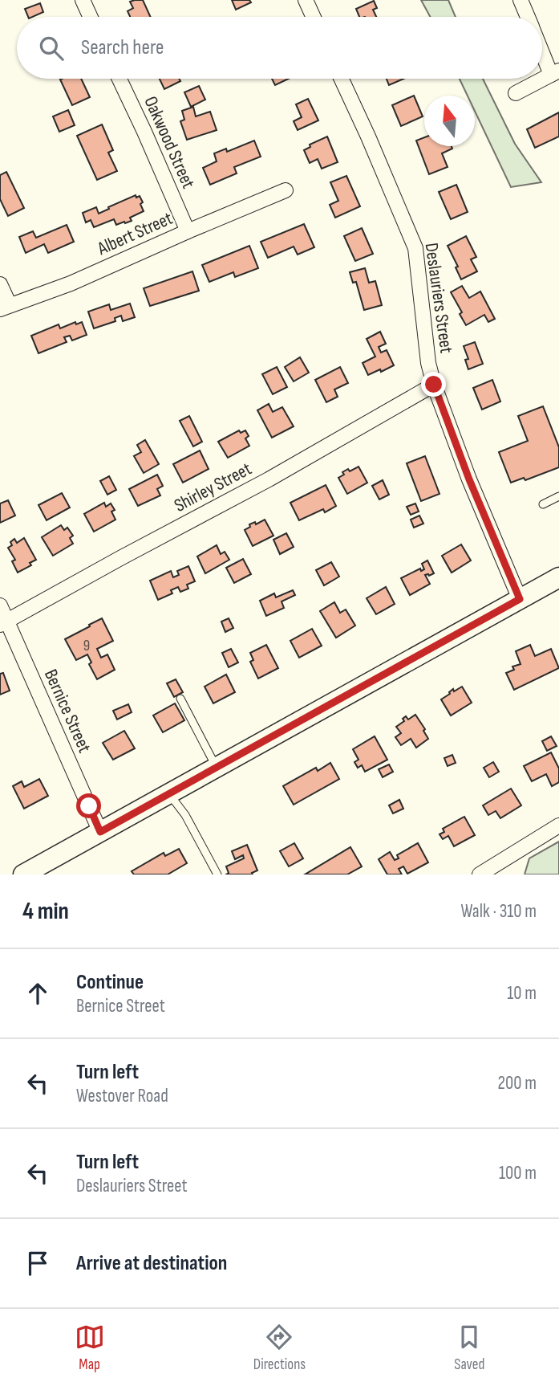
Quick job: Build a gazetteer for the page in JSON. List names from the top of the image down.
{
  "streets": {
    "street": [
      "Oakwood Street",
      "Albert Street",
      "Deslauriers Street",
      "Shirley Street",
      "Bernice Street"
    ]
  },
  "crossings": [
    ["Oakwood Street", "Albert Street"],
    ["Deslauriers Street", "Shirley Street"],
    ["Shirley Street", "Bernice Street"]
  ],
  "house_numbers": ["9"],
  "north": "top",
  "page": {
    "search": "Search here",
    "heading": ["4 min", "Walk · 310 m"],
    "list": [
      ["Continue", "Bernice Street", "10 m"],
      ["Turn left", "Westover Road", "200 m"],
      ["Turn left", "Deslauriers Street", "100 m"],
      "Arrive at destination"
    ],
    "nav": ["Map", "Directions", "Saved"]
  }
}
